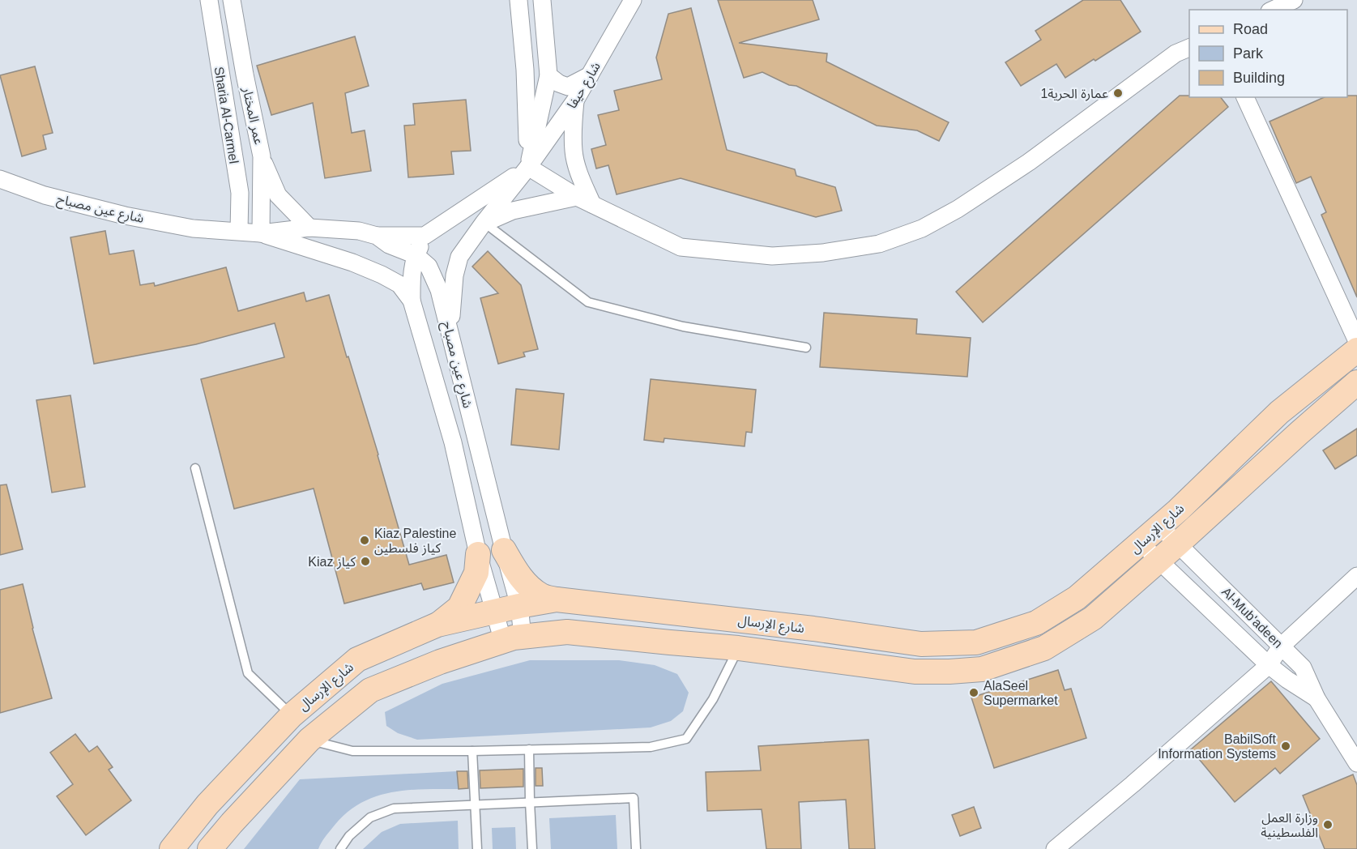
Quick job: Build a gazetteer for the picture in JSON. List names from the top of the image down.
{
  "streets": {
    "main road": ["شارع الإرسال"],
    "street": [
      "شارع حيفا",
      "Sharia Al-Carmel",
      "عمر المختار",
      "شارع عين مصباح",
      "Al-Mub'adeen"
    ]
  },
  "crossings": [
    ["شارع حيفا", "شارع عين مصباح"],
    ["Sharia Al-Carmel", "شارع عين مصباح"],
    ["عمر المختار", "شارع عين مصباح"],
    ["شارع عين مصباح", "شارع الإرسال"],
    ["شارع الإرسال", "Al-Mub'adeen"]
  ],
  "places": [
    "عمارة الحرية1",
    "Kiaz Palestine كياز فلسطين",
    "Kiaz كياز",
    "AlaSeel Supermarket",
    "BabilSoft Information Systems",
    "وزارة العمل الفلسطينية"
  ],
  "legend": ["Road", "Park", "Building"]
}
